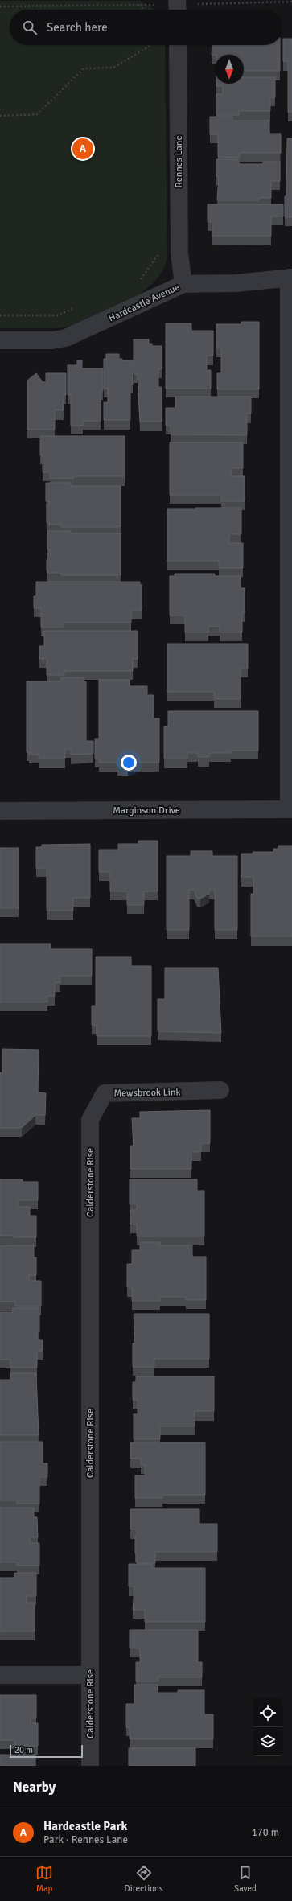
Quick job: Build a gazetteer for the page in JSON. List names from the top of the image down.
{
  "streets": {
    "street": [
      "Rennes Lane",
      "Hardcastle Avenue",
      "Marginson Drive",
      "Mewsbrook Link",
      "Calderstone Rise"
    ]
  },
  "crossings": [
    ["Rennes Lane", "Hardcastle Avenue"],
    ["Mewsbrook Link", "Calderstone Rise"]
  ],
  "scale_bar": "20 m",
  "north": "bottom",
  "page": {
    "search": "Search here",
    "pins": "A",
    "scale": "20 m",
    "heading": "Nearby",
    "list": [
      {
        "mark": "A",
        "name": "Hardcastle Park",
        "note": "Park · Rennes Lane",
        "value": "170 m"
      }
    ],
    "nav": ["Map", "Directions", "Saved"]
  }
}
